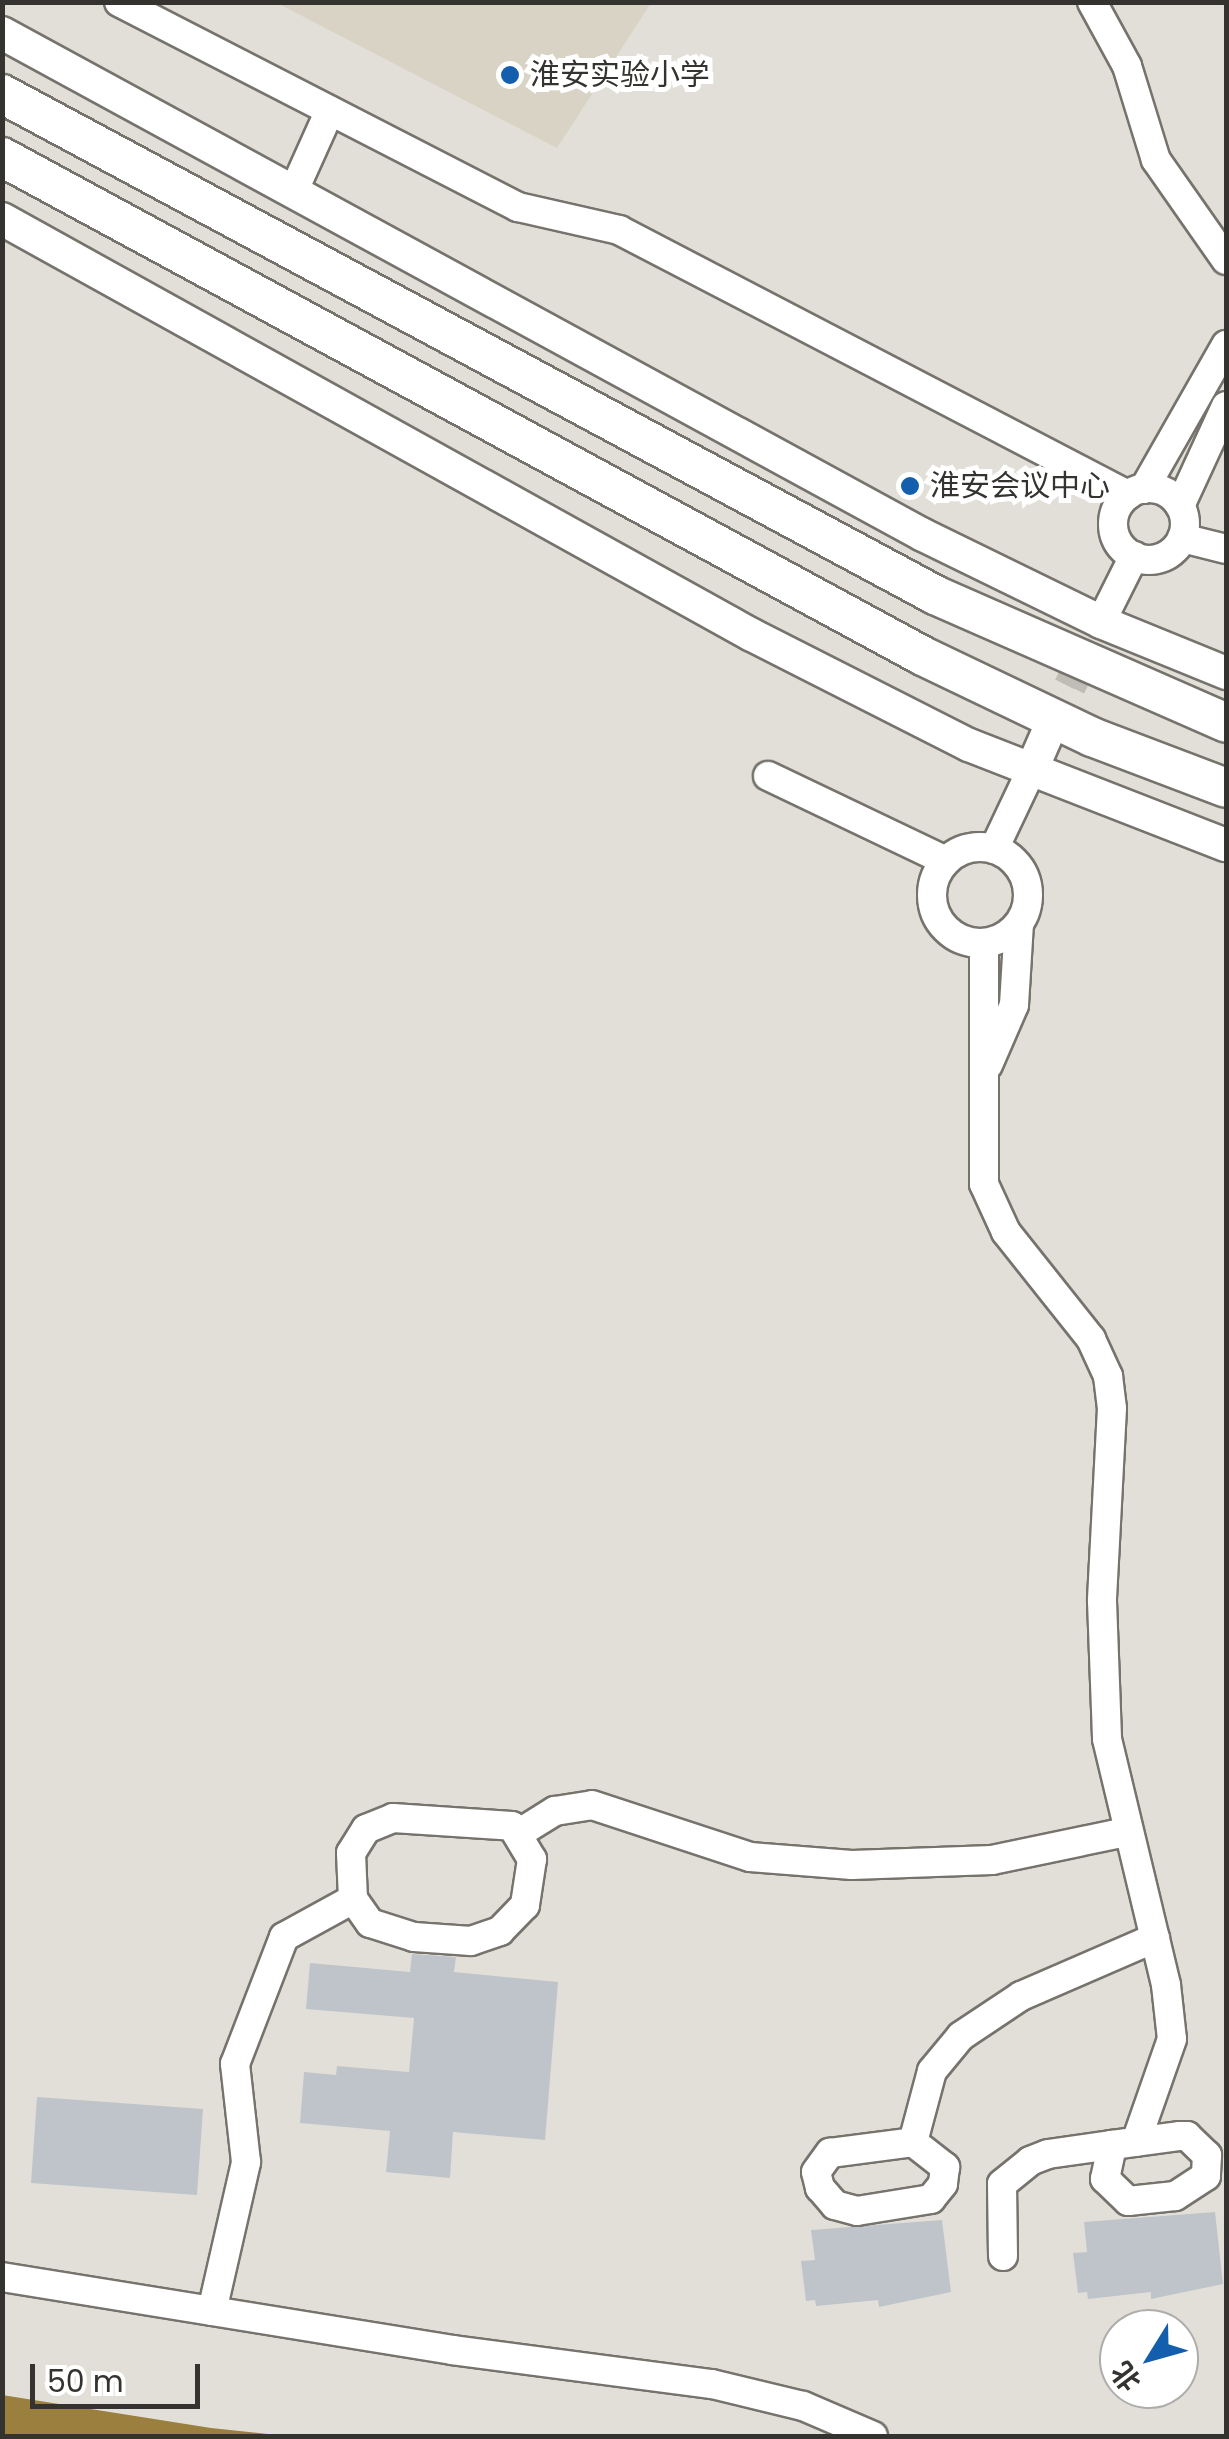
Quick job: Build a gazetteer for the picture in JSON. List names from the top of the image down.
{
  "places": ["淮安实验小学", "淮安会议中心"],
  "scale_bar": "50 m",
  "north": "bottom left"
}
